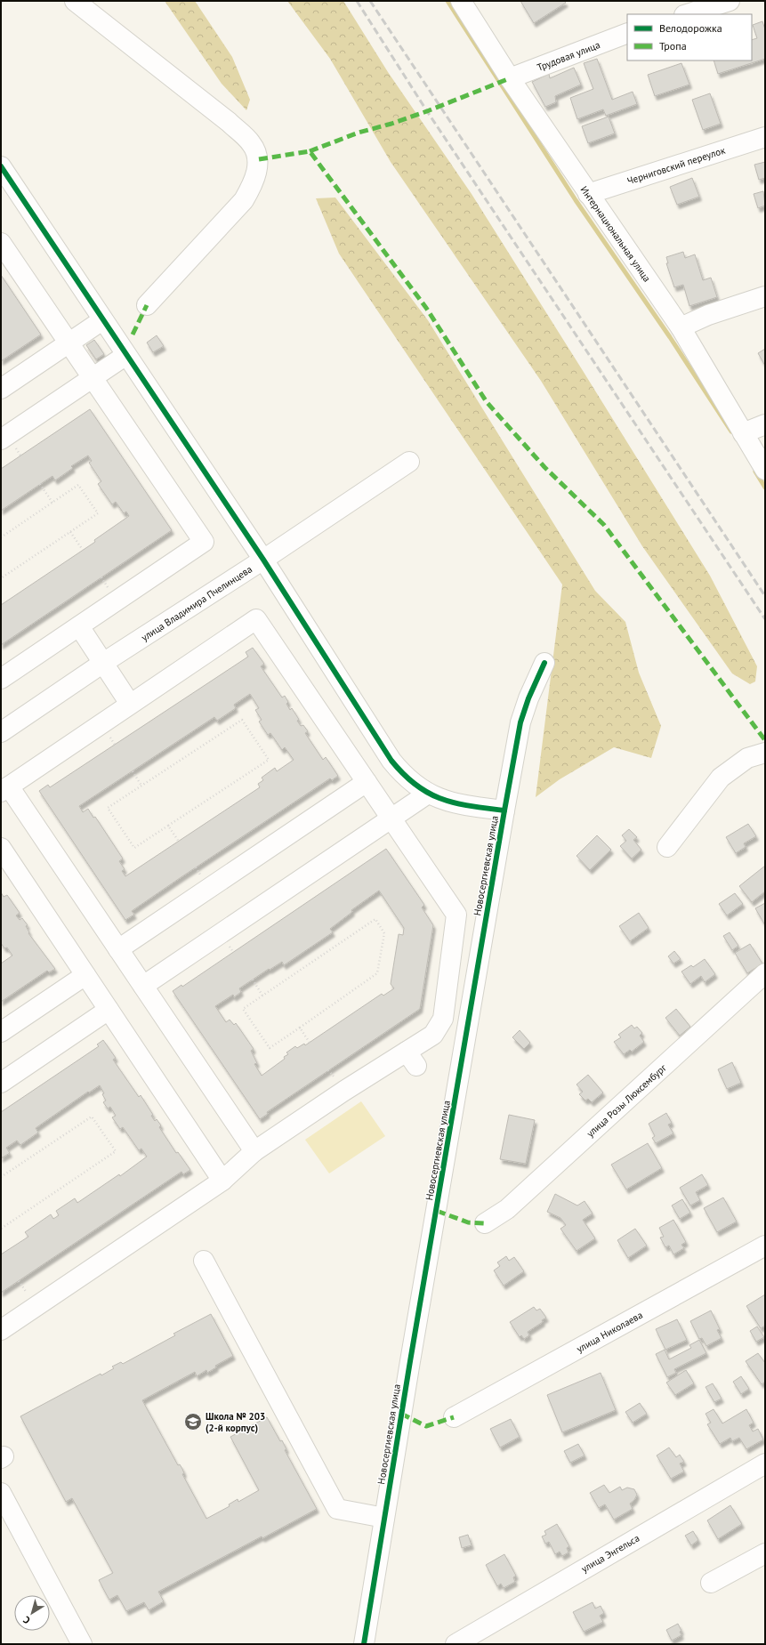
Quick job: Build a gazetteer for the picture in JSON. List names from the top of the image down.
{
  "streets": {
    "street": [
      "Трудовая улица",
      "Черниговский переулок",
      "Интернациональная улица",
      "улица Владимира Пчелинцева",
      "Новосергиевская улица",
      "улица Розы Люксембург",
      "улица Николаева",
      "улица Энгельса"
    ]
  },
  "crossings": [
    ["Трудовая улица", "Интернациональная улица"],
    ["Черниговский переулок", "Интернациональная улица"]
  ],
  "places": {
    "school or university": ["Школа № 203 (2-й корпус)"]
  },
  "legend": ["Велодорожка", "Тропа"],
  "north": "bottom left"
}
